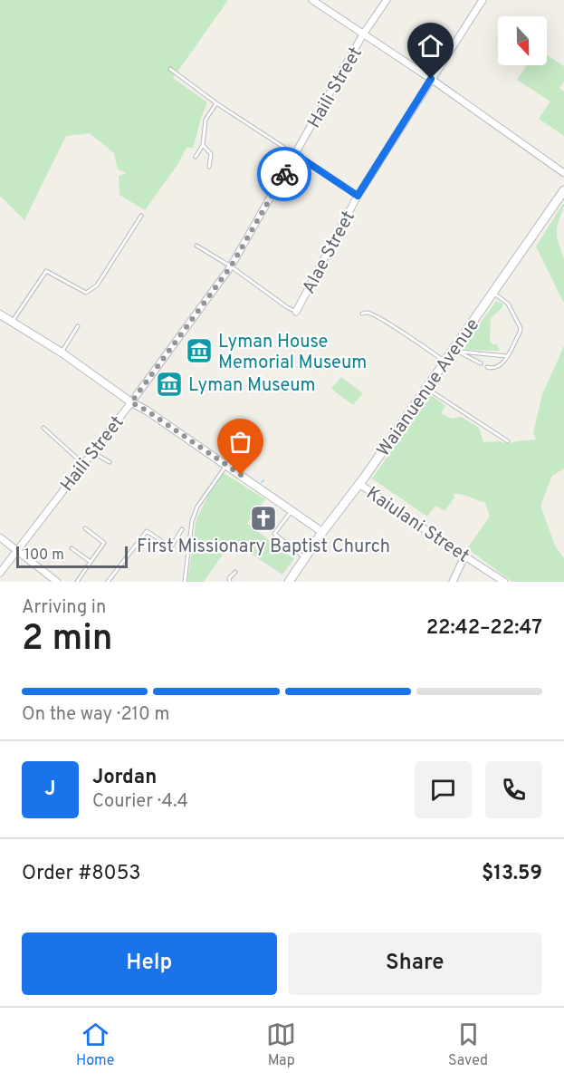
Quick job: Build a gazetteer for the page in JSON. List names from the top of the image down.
{
  "streets": {
    "main road": ["Waianuenue Avenue"],
    "street": ["Haili Street", "Alae Street", "Kaiulani Street"]
  },
  "crossings": [
    ["Waianuenue Avenue", "Kaiulani Street"]
  ],
  "places": {
    "museum": ["Lyman House Memorial Museum", "Lyman Museum"],
    "church": ["First Missionary Baptist Church"]
  },
  "scale_bar": "100 m",
  "north": "bottom",
  "page": {
    "scale": "100 m",
    "heading": ["2 min", "Arriving in", "22:42–22:47"],
    "panel": [
      "Jordan",
      "Courier · 4.4",
      "Order #8053",
      "$13.59"
    ],
    "bar": "On the way · 210 m",
    "round": "J",
    "buttons": ["Help", "Share"],
    "tabs": ["Home", "Map", "Saved"]
  }
}
